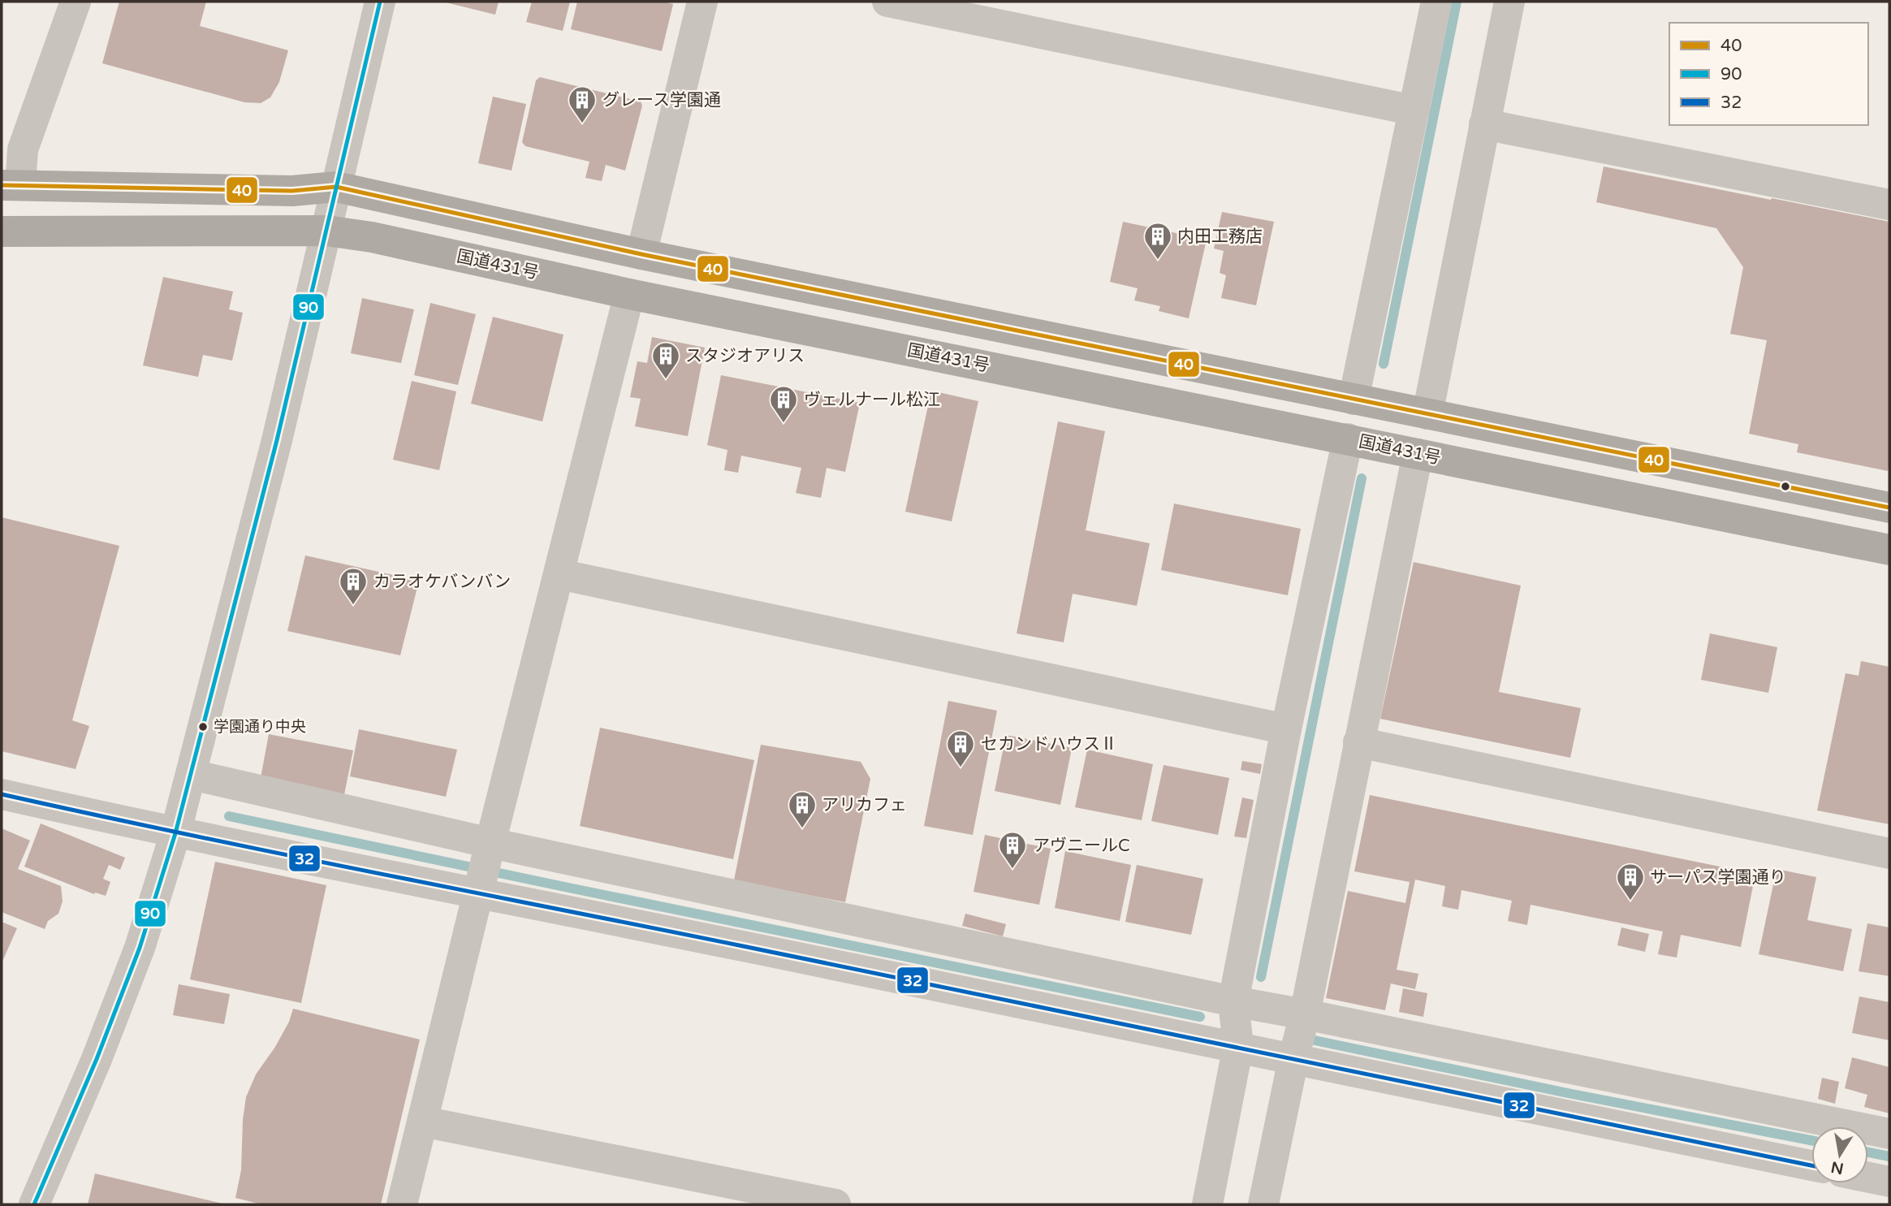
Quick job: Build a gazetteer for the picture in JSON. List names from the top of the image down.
{
  "streets": {
    "highway": ["国道431号"]
  },
  "places": {
    "building": [
      "グレース学園通",
      "内田工務店",
      "スタジオアリス",
      "ヴェルナール松江",
      "カラオケバンバン",
      "セカンドハウスⅡ",
      "アリカフェ",
      "アヴニールC",
      "サーパス学園通り"
    ],
    "other": ["学園通り中央"]
  },
  "lines": ["transit line 90", "transit line 40", "transit line 32"],
  "legend": ["40", "90", "32"],
  "north": "bottom"
}
